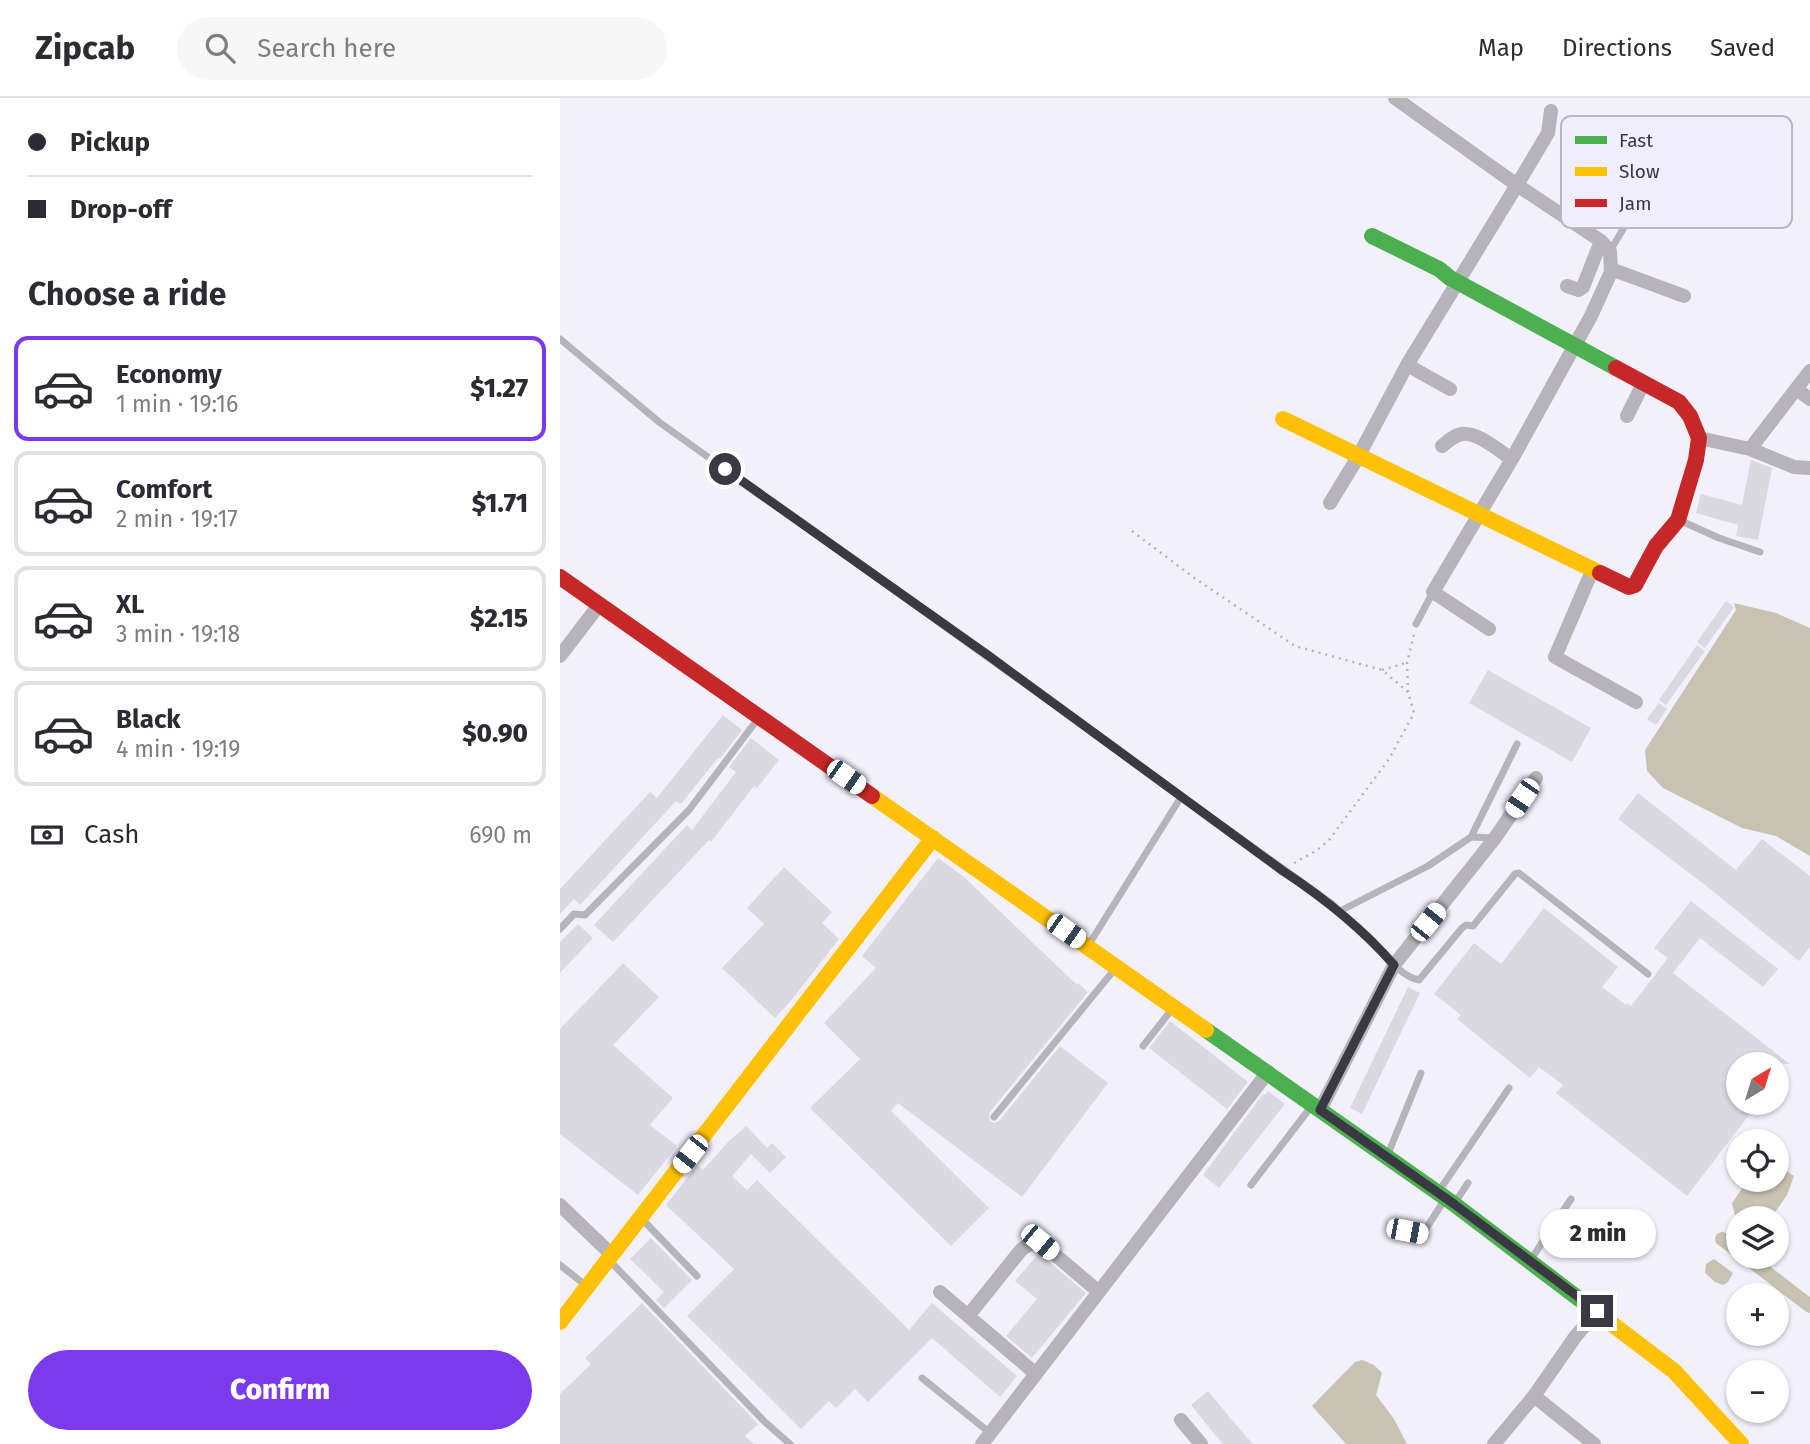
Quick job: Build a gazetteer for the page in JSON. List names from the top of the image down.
{
  "legend": ["Fast", "Slow", "Jam"],
  "north": "top right",
  "page": {
    "header": "Zipcab",
    "search": "Search here",
    "nav": ["Map", "Directions", "Saved"],
    "banner": ["Pickup", "Drop-off"],
    "heading": "Choose a ride",
    "list": [
      {
        "name": "Economy",
        "note": "1 min · 19:16",
        "value": "$1.27"
      },
      {
        "name": "Comfort",
        "note": "2 min · 19:17",
        "value": "$1.71"
      },
      {
        "name": "XL",
        "note": "3 min · 19:18",
        "value": "$2.15"
      },
      {
        "name": "Black",
        "note": "4 min · 19:19",
        "value": "$0.90"
      }
    ],
    "pay": ["Cash", "690 m"],
    "map_buttons": ["+", "−"],
    "bubble": "2 min",
    "buttons": "Confirm"
  }
}
